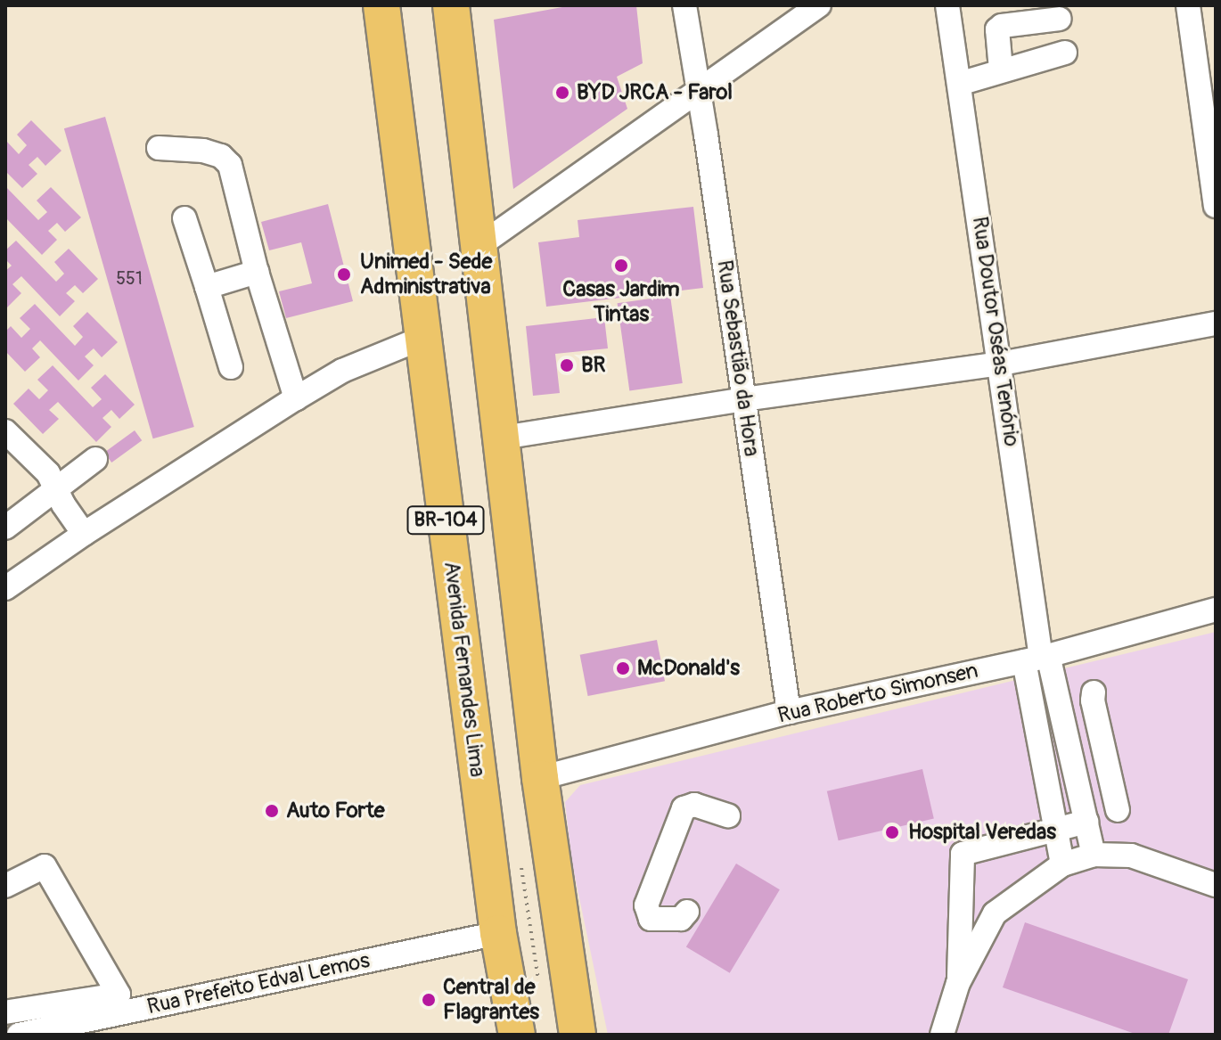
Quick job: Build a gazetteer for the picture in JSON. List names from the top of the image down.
{
  "streets": {
    "highway": ["BR-104", "Avenida Fernandes Lima"],
    "street": [
      "Rua Doutor Oséas Tenório",
      "Rua Sebastião da Hora",
      "Rua Roberto Simonsen",
      "Rua Prefeito Edval Lemos"
    ]
  },
  "crossings": [
    ["Rua Doutor Oséas Tenório", "Rua Roberto Simonsen"],
    ["Rua Sebastião da Hora", "Rua Roberto Simonsen"],
    ["BR-104", "Rua Roberto Simonsen"],
    ["Avenida Fernandes Lima", "Rua Prefeito Edval Lemos"]
  ],
  "places": [
    "BYD JRCA - Farol",
    "Casas Jardim Tintas",
    "Unimed - Sede Administrativa",
    "BR",
    "McDonald's",
    "Auto Forte",
    "Hospital Veredas",
    "Central de Flagrantes"
  ],
  "house_numbers": ["551"]
}
